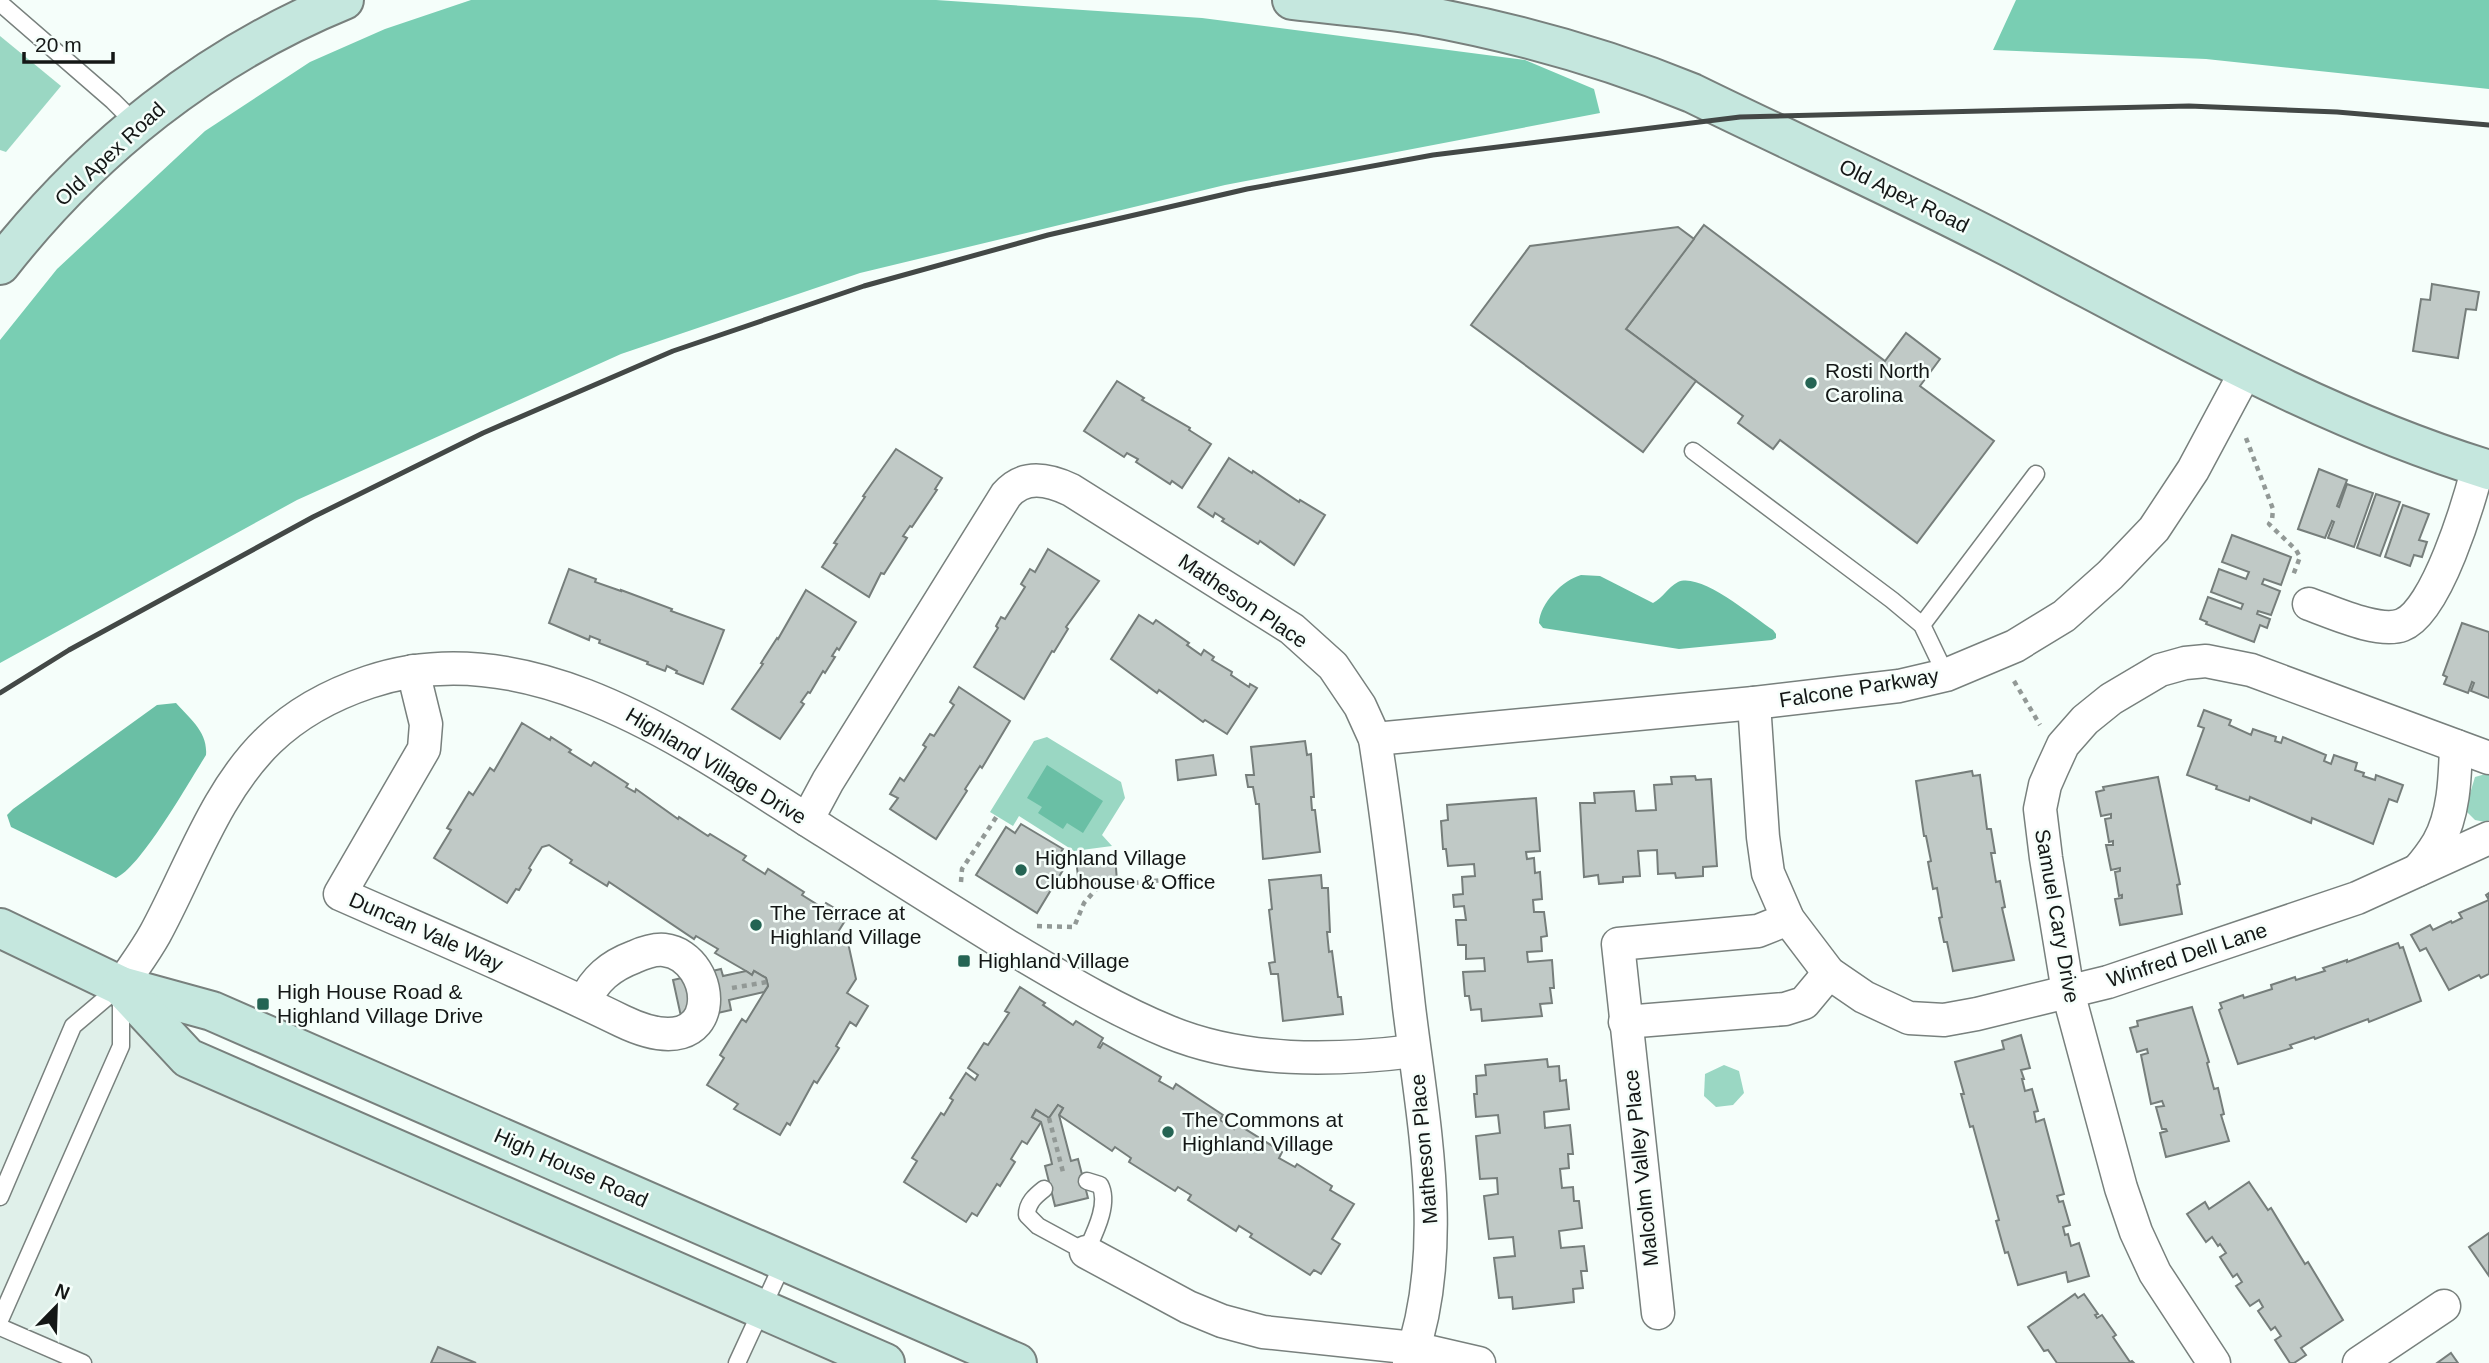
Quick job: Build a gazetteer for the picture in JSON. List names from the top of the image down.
{
  "streets": {
    "main road": ["Old Apex Road", "High House Road"],
    "street": [
      "Matheson Place",
      "Falcone Parkway",
      "Highland Village Drive",
      "Samuel Cary Drive",
      "Duncan Vale Way",
      "Winfred Dell Lane",
      "Malcolm Valley Place"
    ]
  },
  "crossings": [
    ["Old Apex Road", "Falcone Parkway"],
    ["Matheson Place", "Falcone Parkway"],
    ["Matheson Place", "Highland Village Drive"],
    ["Falcone Parkway", "Winfred Dell Lane"],
    ["Highland Village Drive", "Duncan Vale Way"],
    ["Highland Village Drive", "High House Road"],
    ["Samuel Cary Drive", "Winfred Dell Lane"],
    ["Winfred Dell Lane", "Malcolm Valley Place"]
  ],
  "places": {
    "other": [
      "Rosti North Carolina",
      "Highland Village Clubhouse & Office",
      "The Terrace at Highland Village",
      "The Commons at Highland Village"
    ],
    "transit": ["Highland Village", "High House Road & Highland Village Drive"]
  },
  "scale_bar": "20 m",
  "north": "top right"
}
